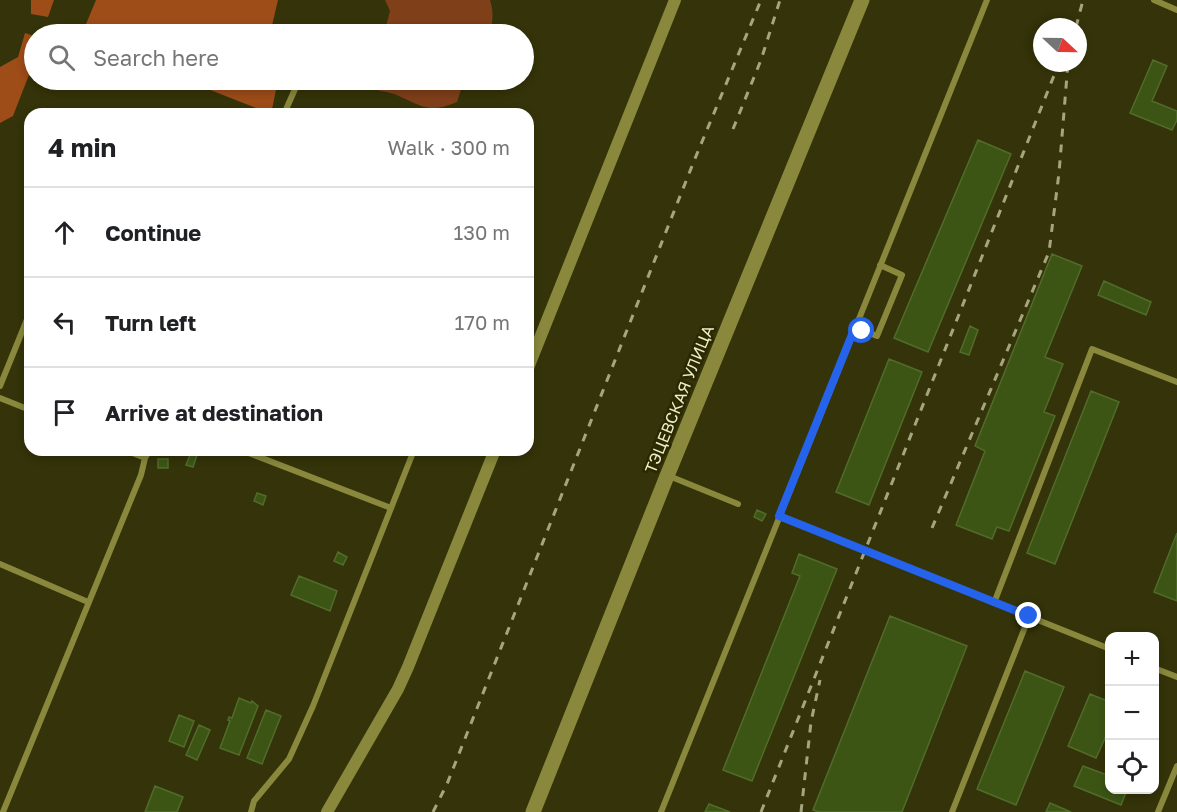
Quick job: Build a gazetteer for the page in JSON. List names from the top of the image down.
{
  "streets": {
    "street": ["ТЭЦЕВСКАЯ УЛИЦА"]
  },
  "north": "right",
  "page": {
    "search": "Search here",
    "heading": ["4 min", "Walk · 300 m"],
    "list": [
      ["Continue", "130 m"],
      ["Turn left", "170 m"],
      "Arrive at destination"
    ],
    "map_buttons": ["+", "−"]
  }
}
